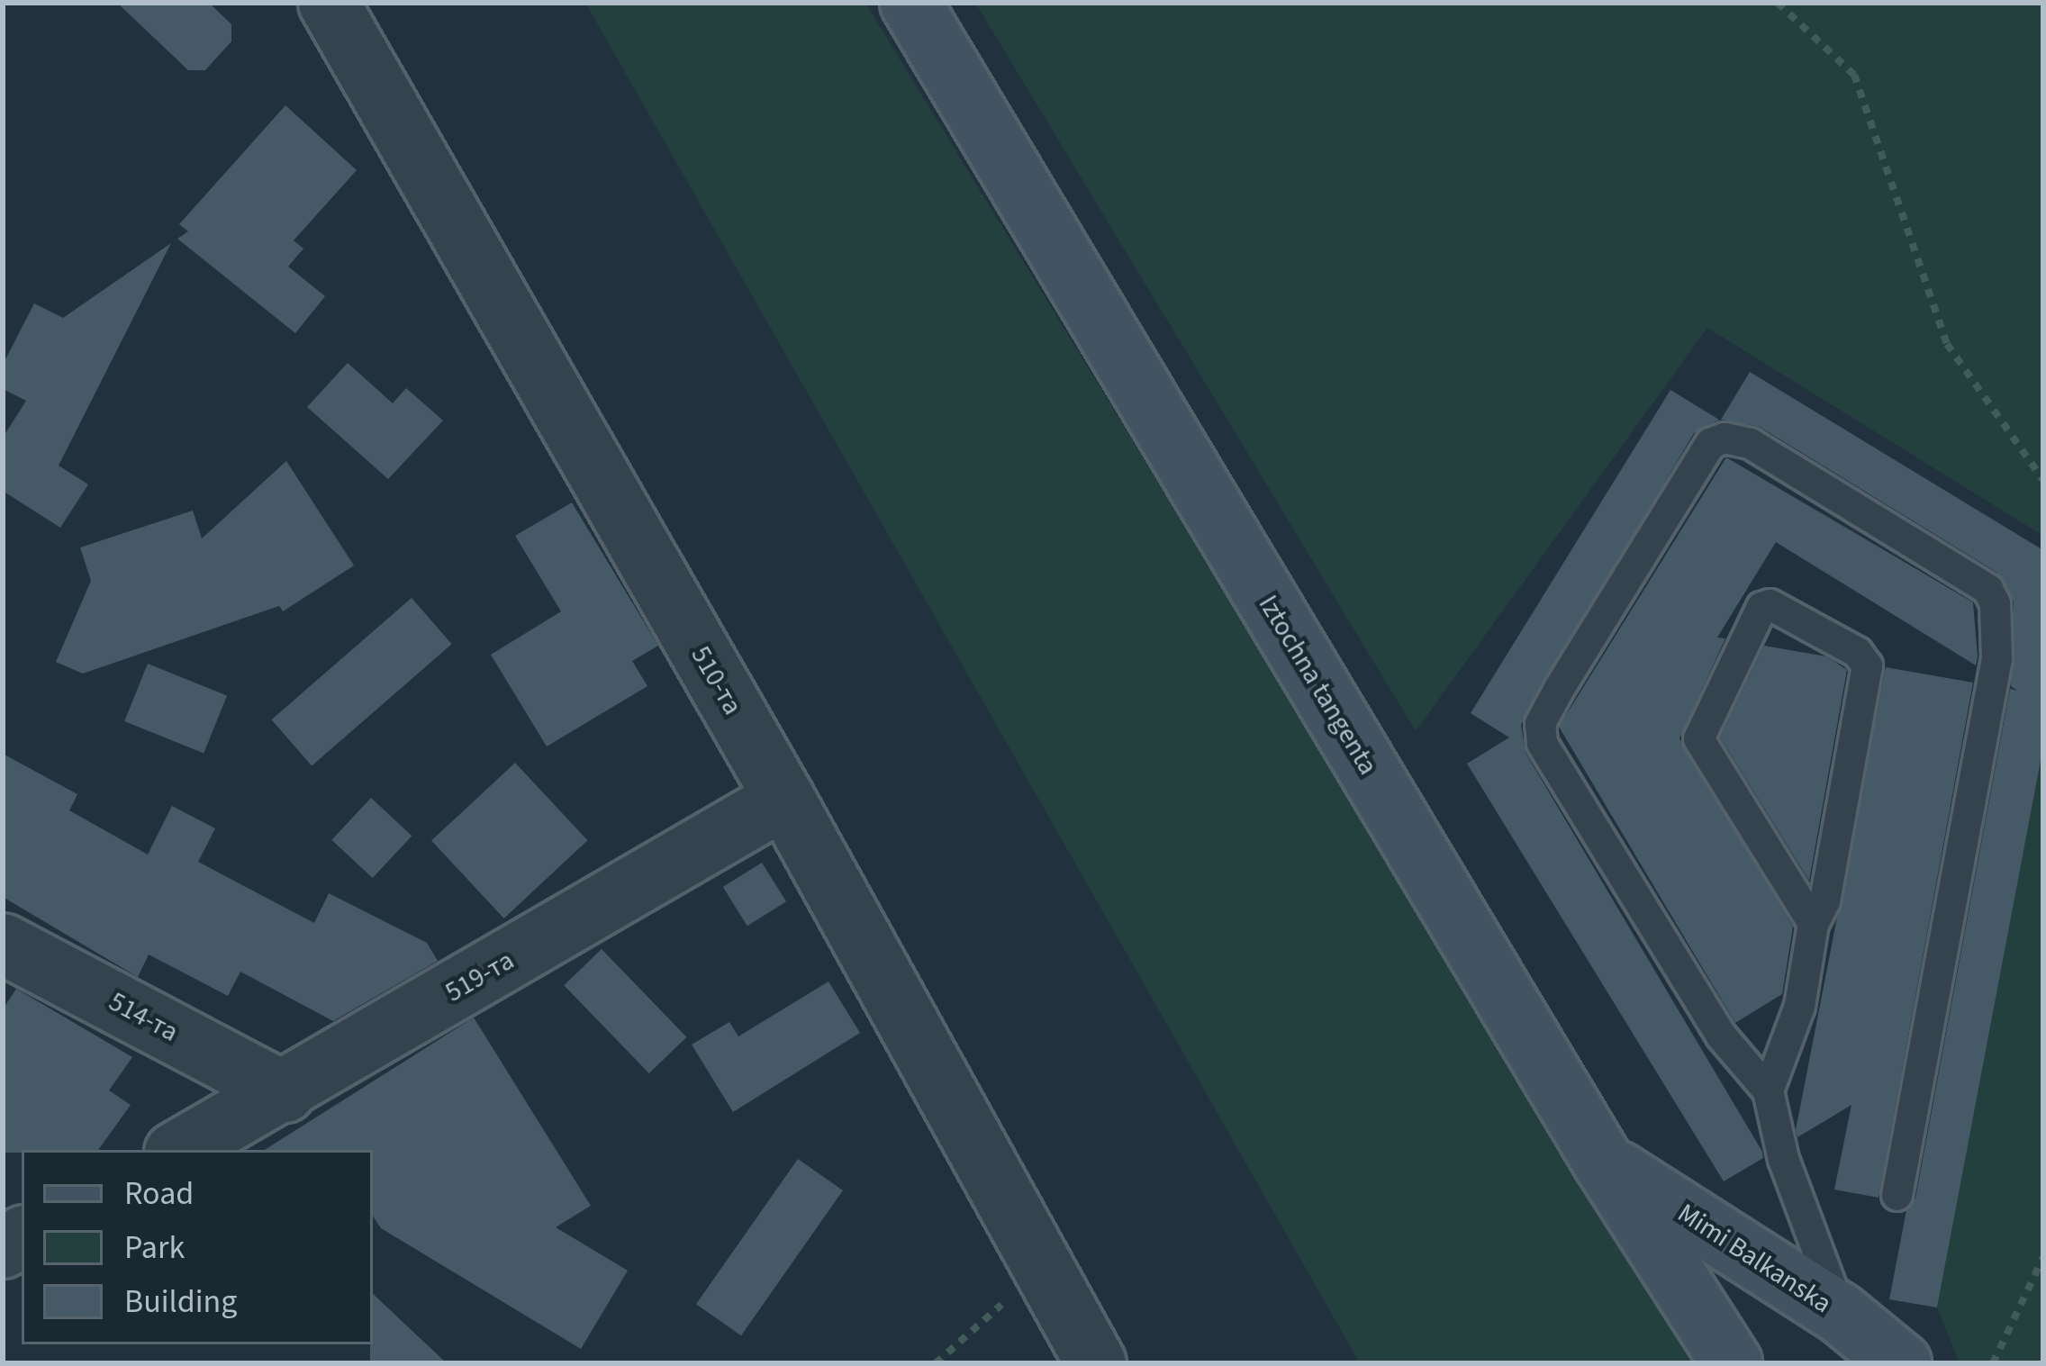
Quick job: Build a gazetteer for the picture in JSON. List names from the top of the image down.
{
  "streets": {
    "street": [
      "510-та",
      "Iztochna tangenta",
      "519-та",
      "514-та",
      "Mimi Balkanska"
    ]
  },
  "crossings": [
    ["510-та", "519-та"],
    ["Iztochna tangenta", "Mimi Balkanska"],
    ["519-та", "514-та"]
  ],
  "legend": ["Road", "Park", "Building"]
}
